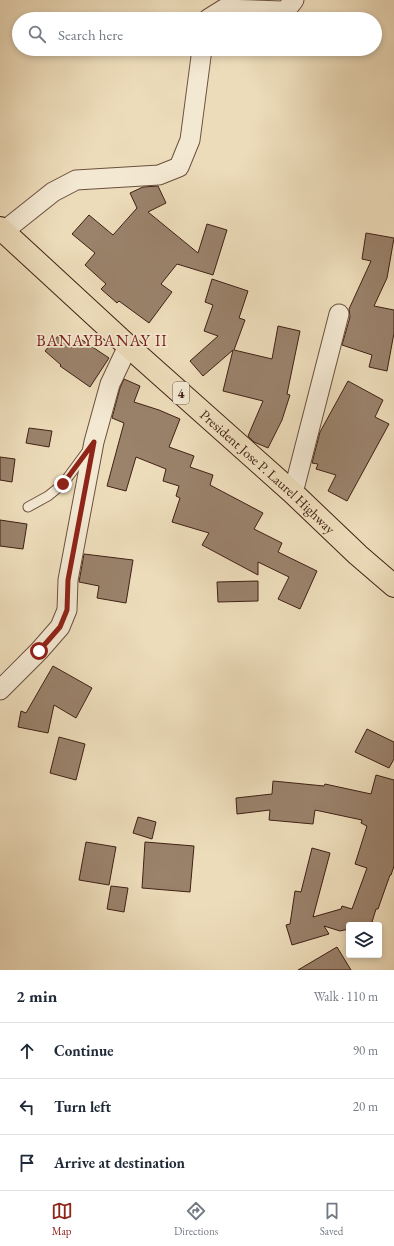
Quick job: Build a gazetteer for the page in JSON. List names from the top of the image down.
{
  "streets": {
    "highway": ["4", "President Jose P. Laurel Highway"]
  },
  "districts": ["BANAYBANAY II"],
  "page": {
    "search": "Search here",
    "heading": ["2 min", "Walk · 110 m"],
    "list": [
      ["Continue", "90 m"],
      ["Turn left", "20 m"],
      "Arrive at destination"
    ],
    "nav": ["Map", "Directions", "Saved"]
  }
}
